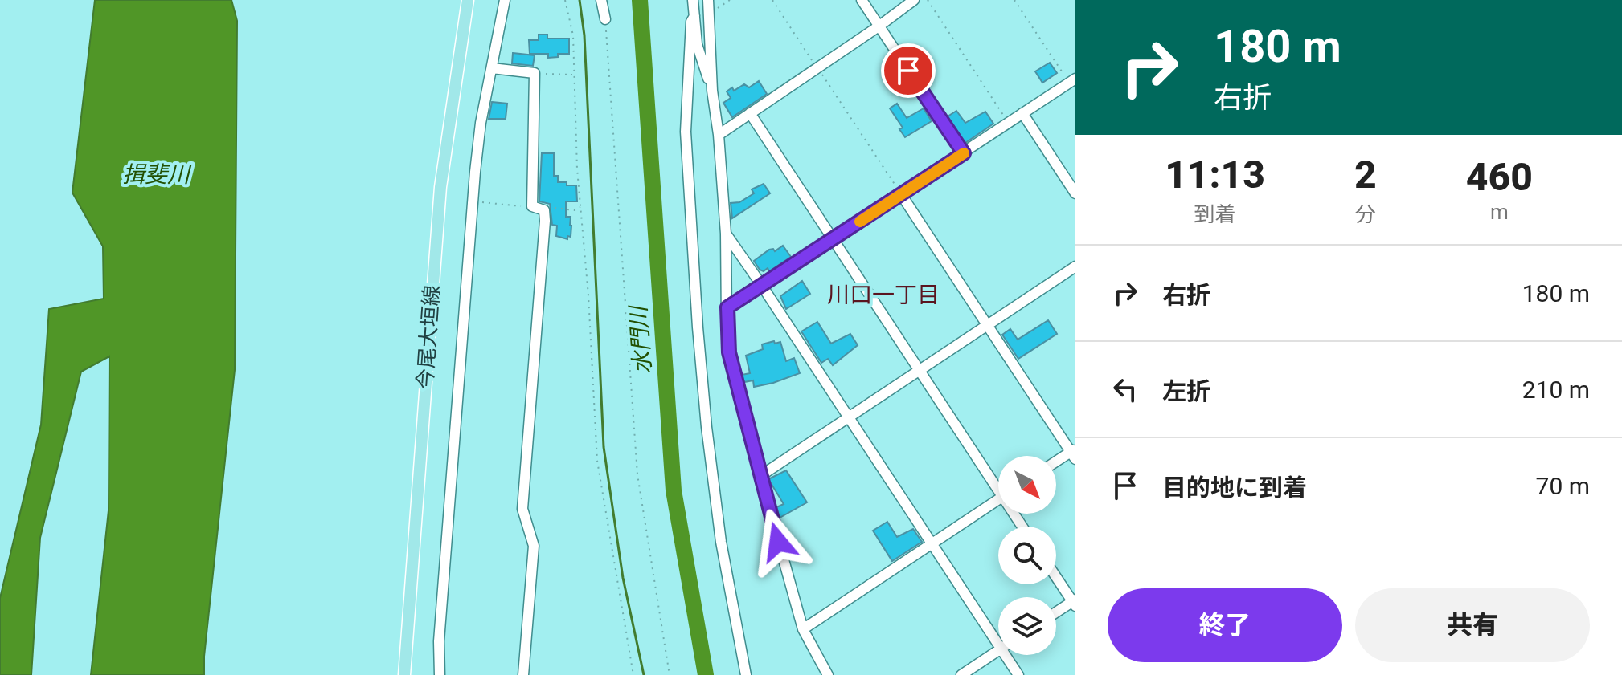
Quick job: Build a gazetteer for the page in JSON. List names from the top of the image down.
{
  "streets": {
    "main road": ["今尾大垣線"]
  },
  "districts": ["川口一丁目"],
  "water": ["揖斐川", "水門川"],
  "north": "bottom right",
  "page": {
    "turn": ["180 m", "右折"],
    "eta": [
      "11:13",
      "到着",
      "2",
      "分",
      "460",
      "m"
    ],
    "list": [
      {
        "name": "右折",
        "value": "180 m"
      },
      {
        "name": "左折",
        "value": "210 m"
      },
      {
        "name": "目的地に到着",
        "value": "70 m"
      }
    ],
    "buttons": ["終了", "共有"]
  }
}
